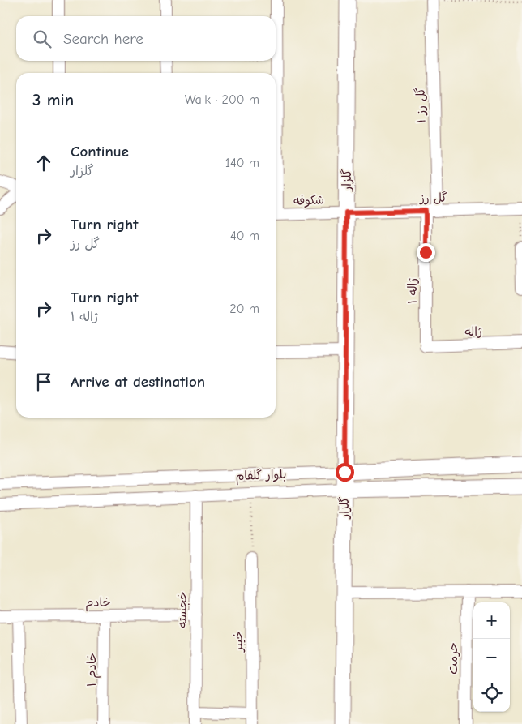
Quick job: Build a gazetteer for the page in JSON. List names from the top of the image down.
{
  "streets": {
    "street": [
      "گل رز ۱",
      "گلزار",
      "گل رز",
      "شکوفه",
      "ژاله ۱",
      "ژاله",
      "بلوار گلفام",
      "خادم",
      "خجسته",
      "خیبر",
      "حرمت",
      "۱ خادم"
    ]
  },
  "crossings": [
    ["گل رز ۱", "گل رز"],
    ["گل رز ۱", "ژاله ۱"],
    ["گلزار", "گل رز"],
    ["گلزار", "شکوفه"],
    ["گلزار", "بلوار گلفام"],
    ["گل رز", "شکوفه"],
    ["گل رز", "ژاله ۱"],
    ["ژاله ۱", "ژاله"],
    ["بلوار گلفام", "خجسته"],
    ["خادم", "خجسته"],
    ["خادم", "۱ خادم"]
  ],
  "page": {
    "search": "Search here",
    "heading": ["3 min", "Walk · 200 m"],
    "list": [
      ["Continue", "گلزار", "140 m"],
      ["Turn right", "گل رز", "40 m"],
      ["Turn right", "ژاله ۱", "20 m"],
      "Arrive at destination"
    ],
    "map_buttons": ["+", "−"]
  }
}
